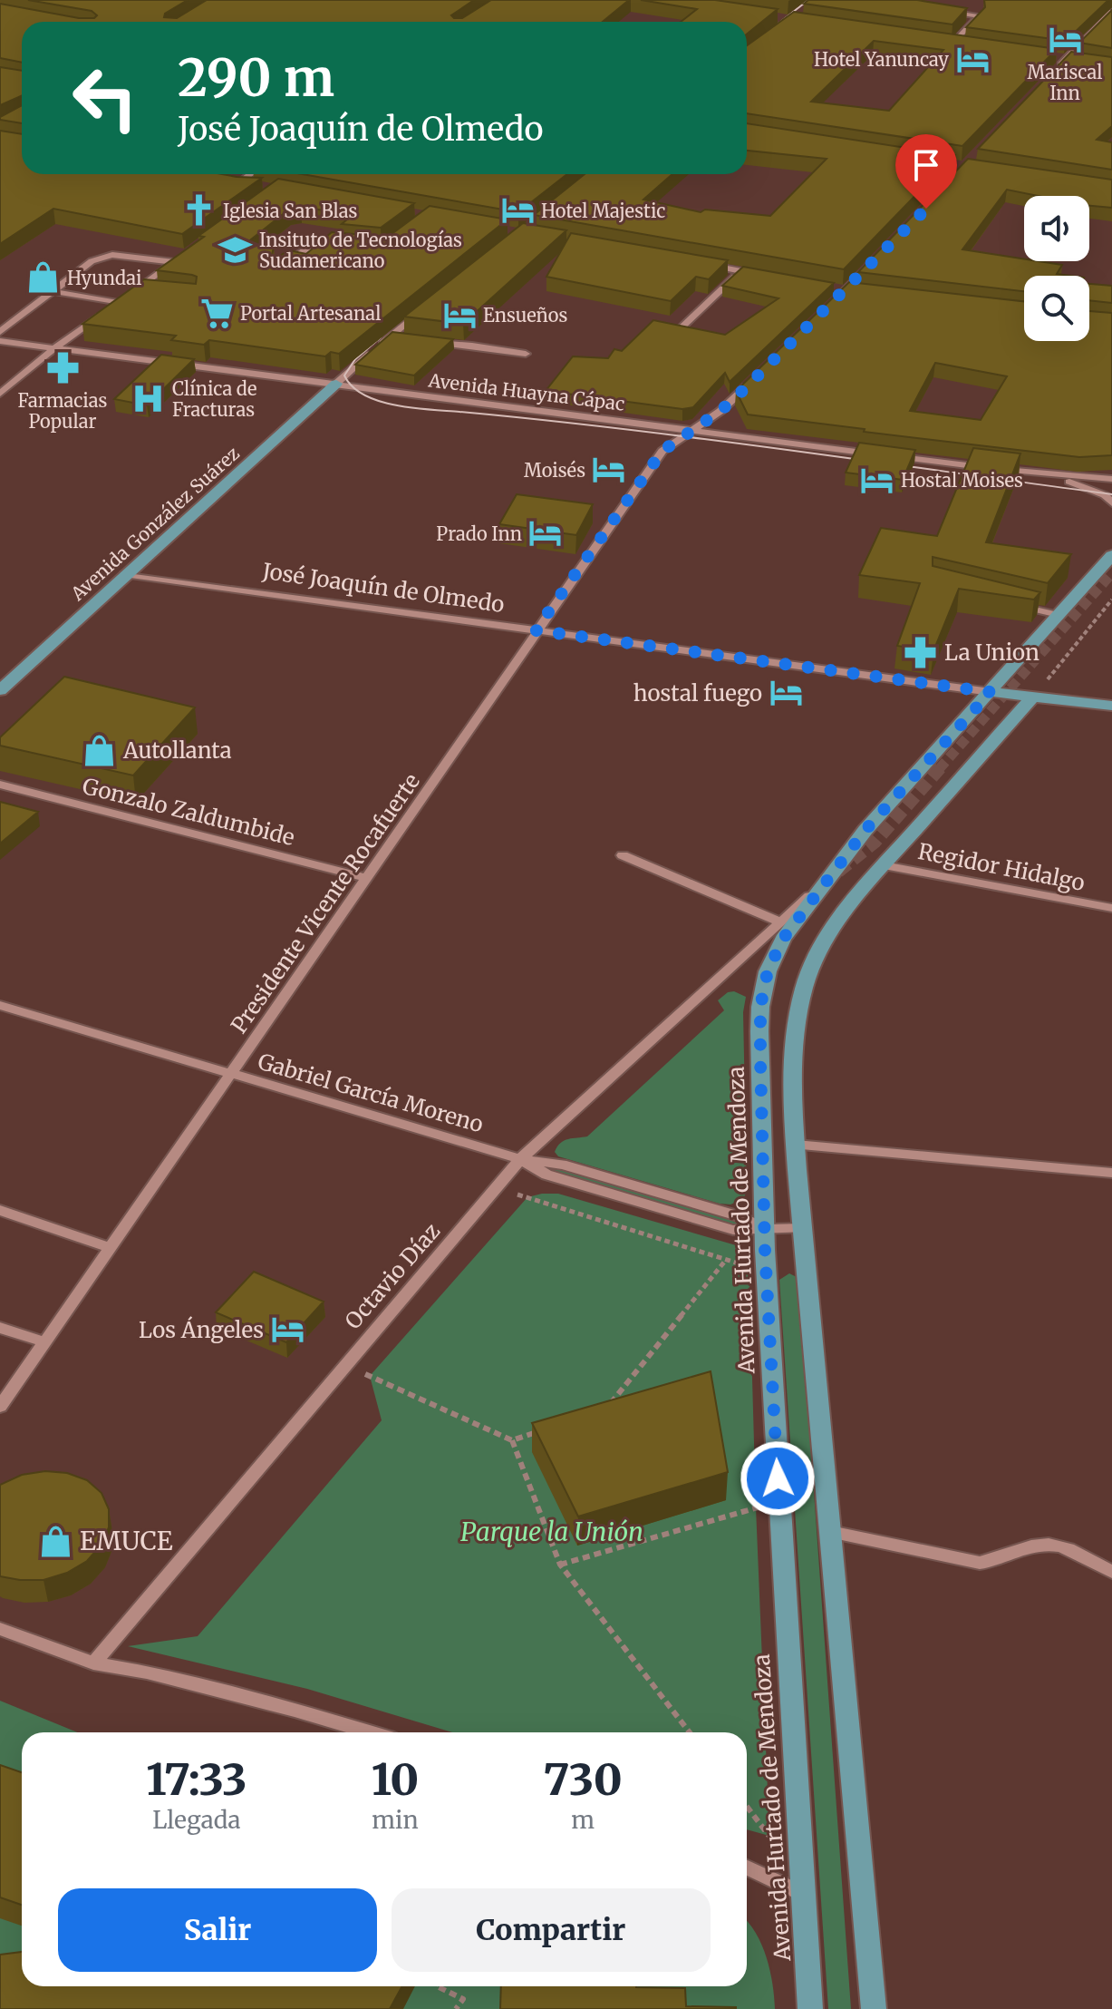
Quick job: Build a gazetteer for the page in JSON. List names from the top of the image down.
{
  "streets": {
    "main road": ["Avenida González Suárez", "José Joaquín de Olmedo", "Avenida Hurtado de Mendoza"],
    "street": [
      "Avenida Huayna Cápac",
      "Gonzalo Zaldumbide",
      "Regidor Hidalgo",
      "Presidente Vicente Rocafuerte",
      "Gabriel García Moreno",
      "Octavio Díaz"
    ]
  },
  "crossings": [
    ["Avenida Huayna Cápac", "Avenida González Suárez"],
    ["Avenida Huayna Cápac", "Presidente Vicente Rocafuerte"],
    ["Avenida González Suárez", "José Joaquín de Olmedo"],
    ["José Joaquín de Olmedo", "Presidente Vicente Rocafuerte"],
    ["José Joaquín de Olmedo", "Avenida Hurtado de Mendoza"],
    ["Gonzalo Zaldumbide", "Presidente Vicente Rocafuerte"],
    ["Presidente Vicente Rocafuerte", "Gabriel García Moreno"],
    ["Gabriel García Moreno", "Avenida Hurtado de Mendoza"],
    ["Gabriel García Moreno", "Octavio Díaz"],
    ["Avenida Hurtado de Mendoza", "Octavio Díaz"]
  ],
  "parks": ["Parque la Unión"],
  "places": {
    "hotel": [
      "Mariscal Inn",
      "Hotel Yanuncay",
      "Hotel Majestic",
      "Ensueños",
      "Moisés",
      "Hostal Moises",
      "Prado Inn",
      "hostal fuego",
      "Los Ángeles"
    ],
    "church": ["Iglesia San Blas"],
    "school or university": ["Insituto de Tecnologías Sudamericano"],
    "shop": ["Hyundai", "Autollanta", "EMUCE"],
    "supermarket": ["Portal Artesanal"],
    "pharmacy": ["Farmacias Popular", "La Union"],
    "hospital": ["Clínica de Fracturas"]
  },
  "page": {
    "turn": ["290 m", "José Joaquín de Olmedo"],
    "eta": [
      "17:33",
      "Llegada",
      "10",
      "min",
      "730",
      "m"
    ],
    "buttons": ["Salir", "Compartir"]
  }
}
